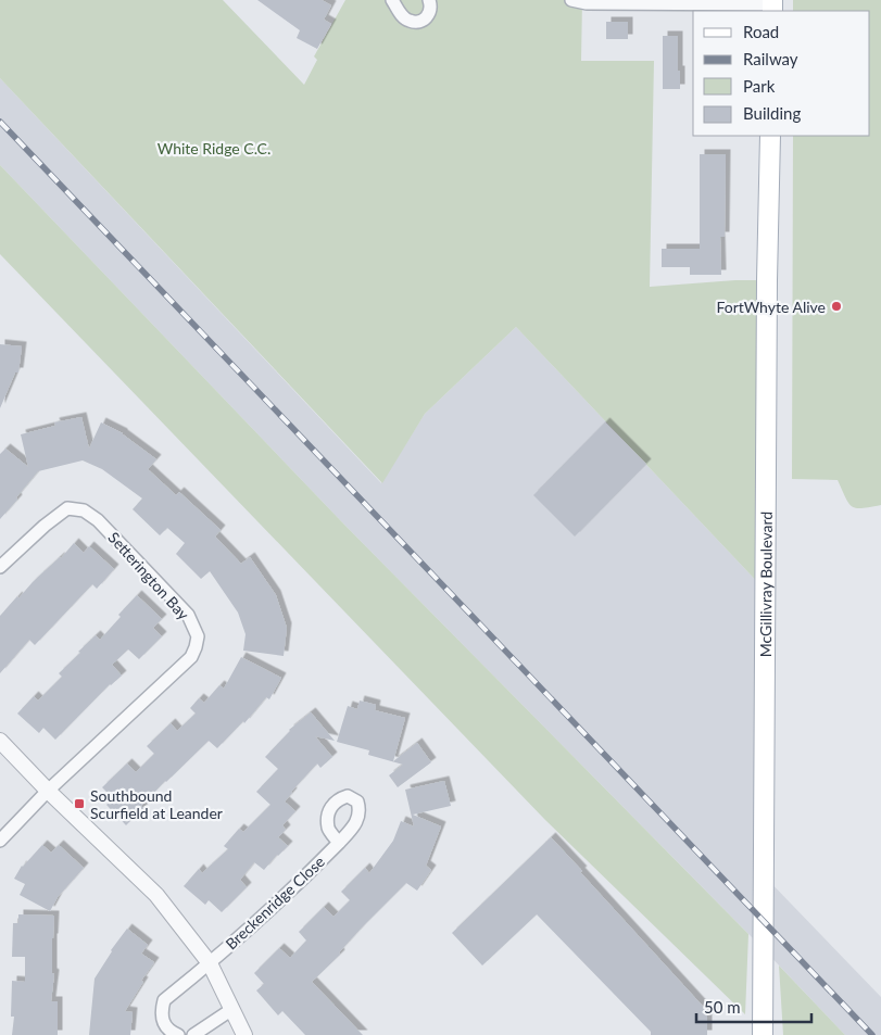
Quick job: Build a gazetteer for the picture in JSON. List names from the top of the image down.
{
  "streets": {
    "main road": ["McGillivray Boulevard"],
    "street": ["Setterington Bay", "Breckenridge Close"]
  },
  "parks": ["White Ridge C.C."],
  "places": {
    "other": ["FortWhyte Alive"],
    "transit": ["Southbound Scurfield at Leander"]
  },
  "legend": [
    "Road",
    "Railway",
    "Park",
    "Building"
  ],
  "scale_bar": "50 m"
}
